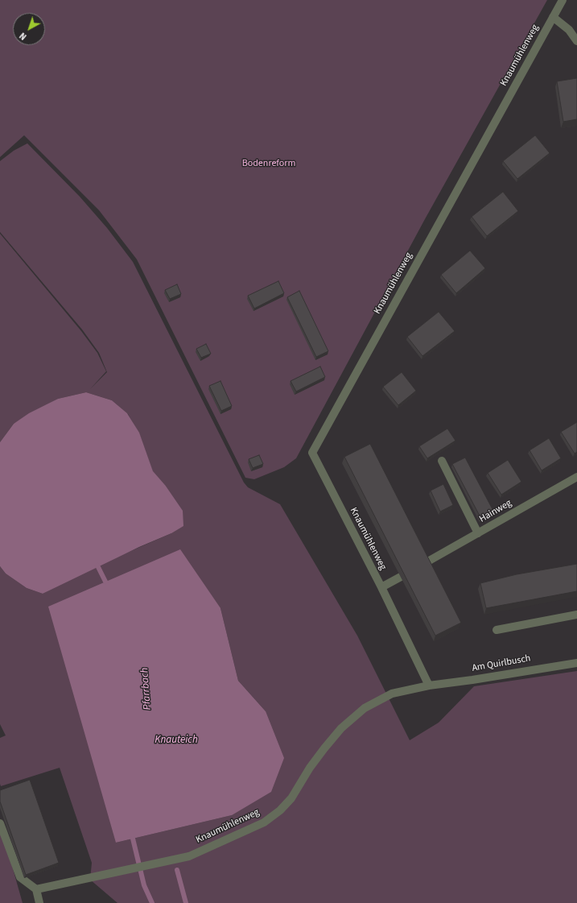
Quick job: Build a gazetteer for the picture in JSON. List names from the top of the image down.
{
  "streets": {
    "street": ["Knaumühlenweg", "Hainweg", "Am Quirlbusch"]
  },
  "crossings": [
    ["Knaumühlenweg", "Am Quirlbusch"]
  ],
  "water": ["Pfarrbach", "Knauteich"],
  "parks": ["Bodenreform"],
  "north": "bottom left"
}
